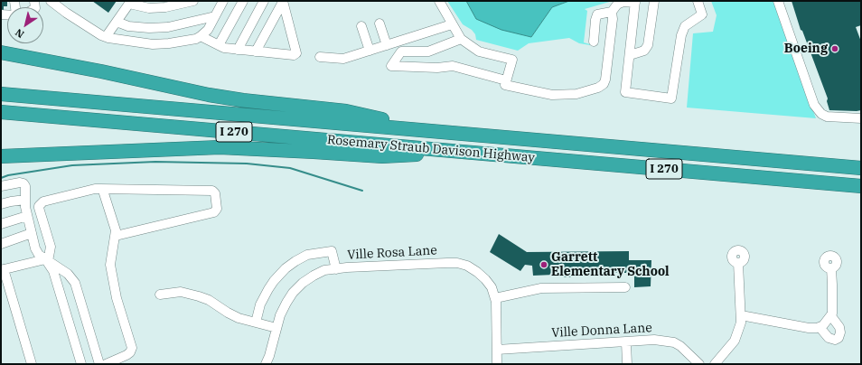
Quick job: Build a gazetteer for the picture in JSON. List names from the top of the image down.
{
  "streets": {
    "highway": ["I 270", "Rosemary Straub Davison Highway"],
    "street": ["Ville Rosa Lane", "Ville Donna Lane"]
  },
  "crossings": [
    ["Ville Rosa Lane", "Ville Donna Lane"]
  ],
  "places": ["Boeing", "Garrett Elementary School"],
  "north": "bottom left"
}
